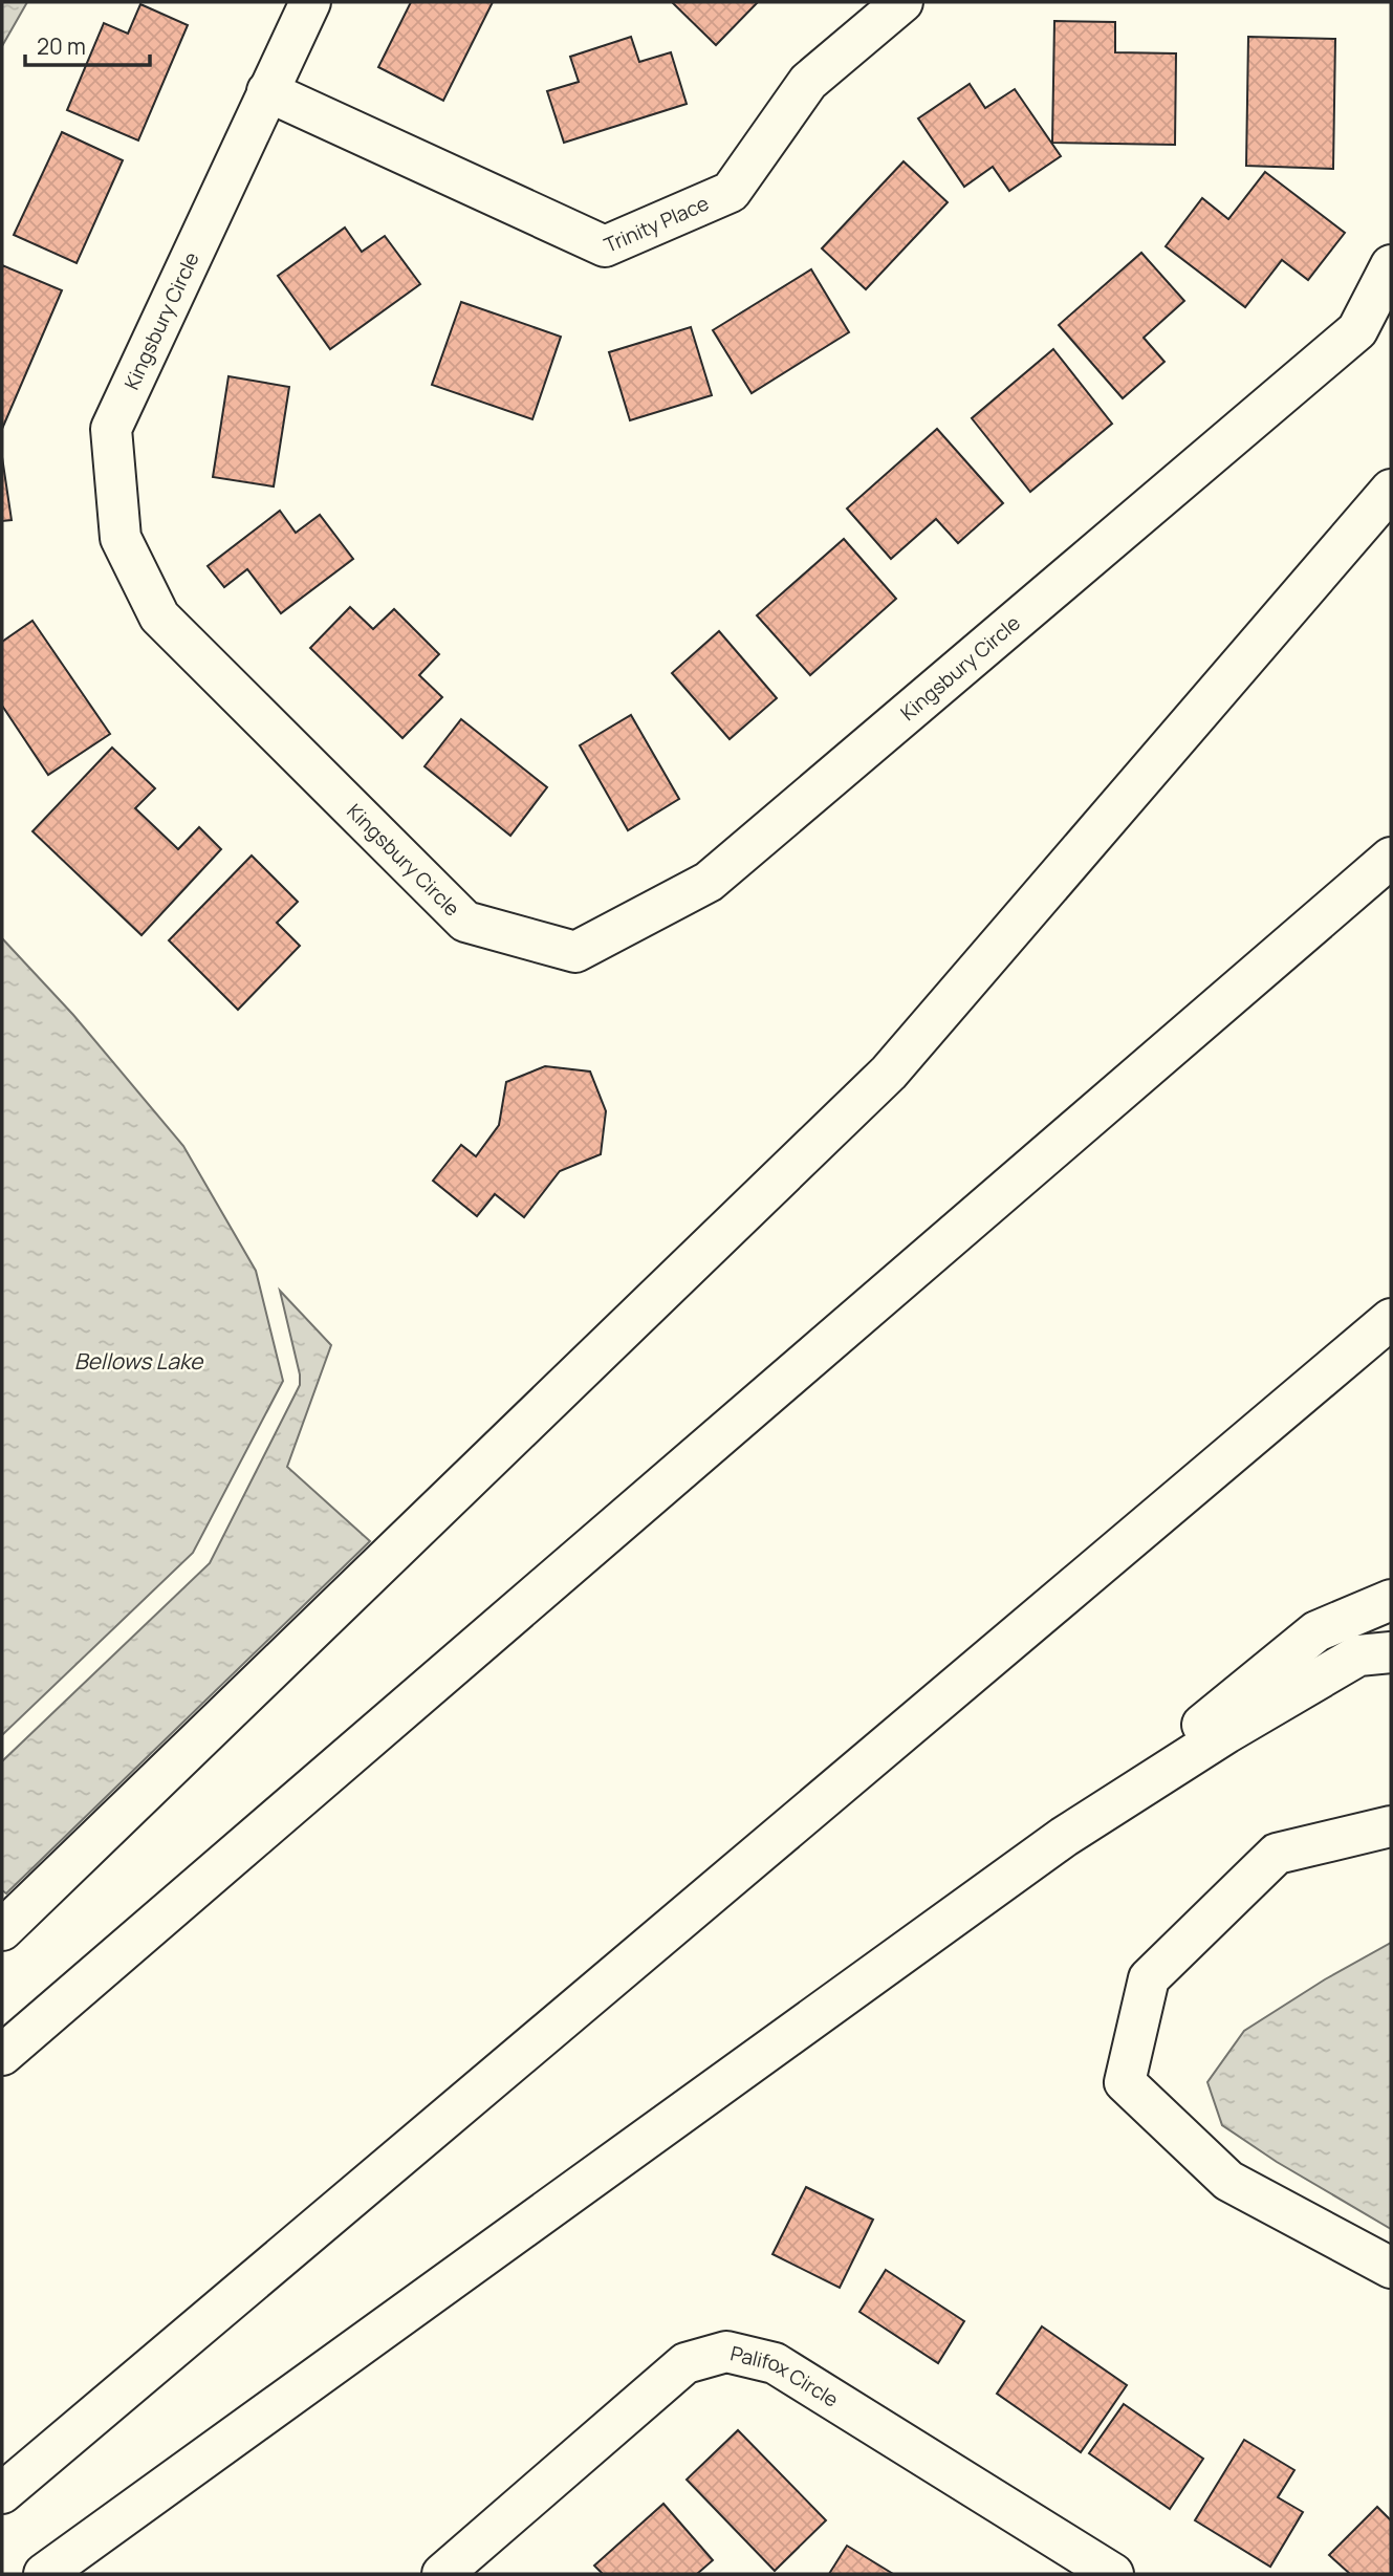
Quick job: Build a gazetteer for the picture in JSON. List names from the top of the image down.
{
  "streets": {
    "main road": ["Trinity Place", "Kingsbury Circle", "Palifox Circle"]
  },
  "crossings": [
    ["Trinity Place", "Kingsbury Circle"]
  ],
  "water": ["Bellows Lake"],
  "scale_bar": "20 m"
}
